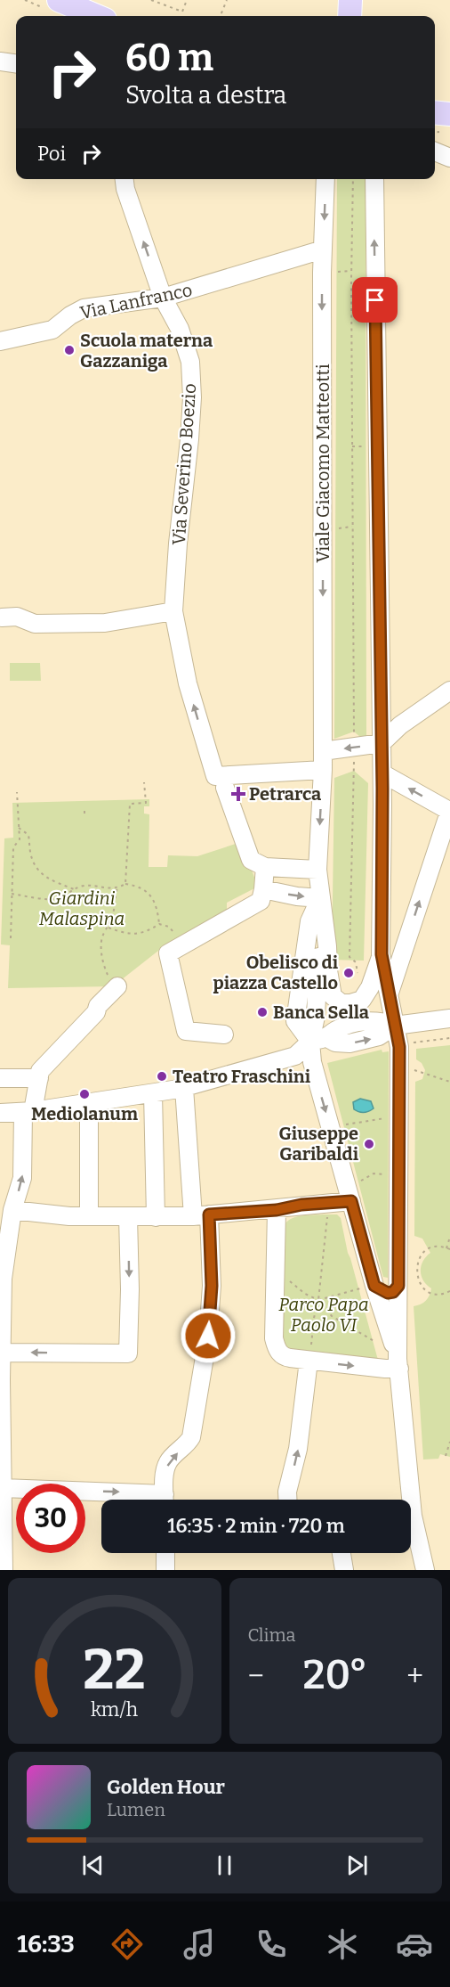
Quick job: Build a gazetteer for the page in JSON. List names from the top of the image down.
{
  "streets": {
    "street": ["Via Lanfranco", "Viale Giacomo Matteotti", "Via Severino Boezio"]
  },
  "crossings": [
    ["Via Lanfranco", "Viale Giacomo Matteotti"],
    ["Via Lanfranco", "Via Severino Boezio"],
    ["Viale Giacomo Matteotti", "Via Severino Boezio"]
  ],
  "one_way": ["Via Severino Boezio"],
  "parks": ["Giardini Malaspina", "Parco Papa Paolo VI"],
  "places": {
    "other": [
      "Scuola materna Gazzaniga",
      "Obelisco di piazza Castello",
      "Banca Sella",
      "Teatro Fraschini",
      "Mediolanum",
      "Giuseppe Garibaldi"
    ],
    "health": ["Petrarca"]
  },
  "page": {
    "turn": ["60 m", "Svolta a destra"],
    "then": "Poi",
    "limit": "30",
    "trip": "16:35 · 2 min · 720 m",
    "tile": "Clima",
    "heat": ["−", "20°", "+"],
    "song": ["Golden Hour", "Lumen"],
    "tabs": "16:33",
    "gauge": ["22", "km/h"]
  }
}
